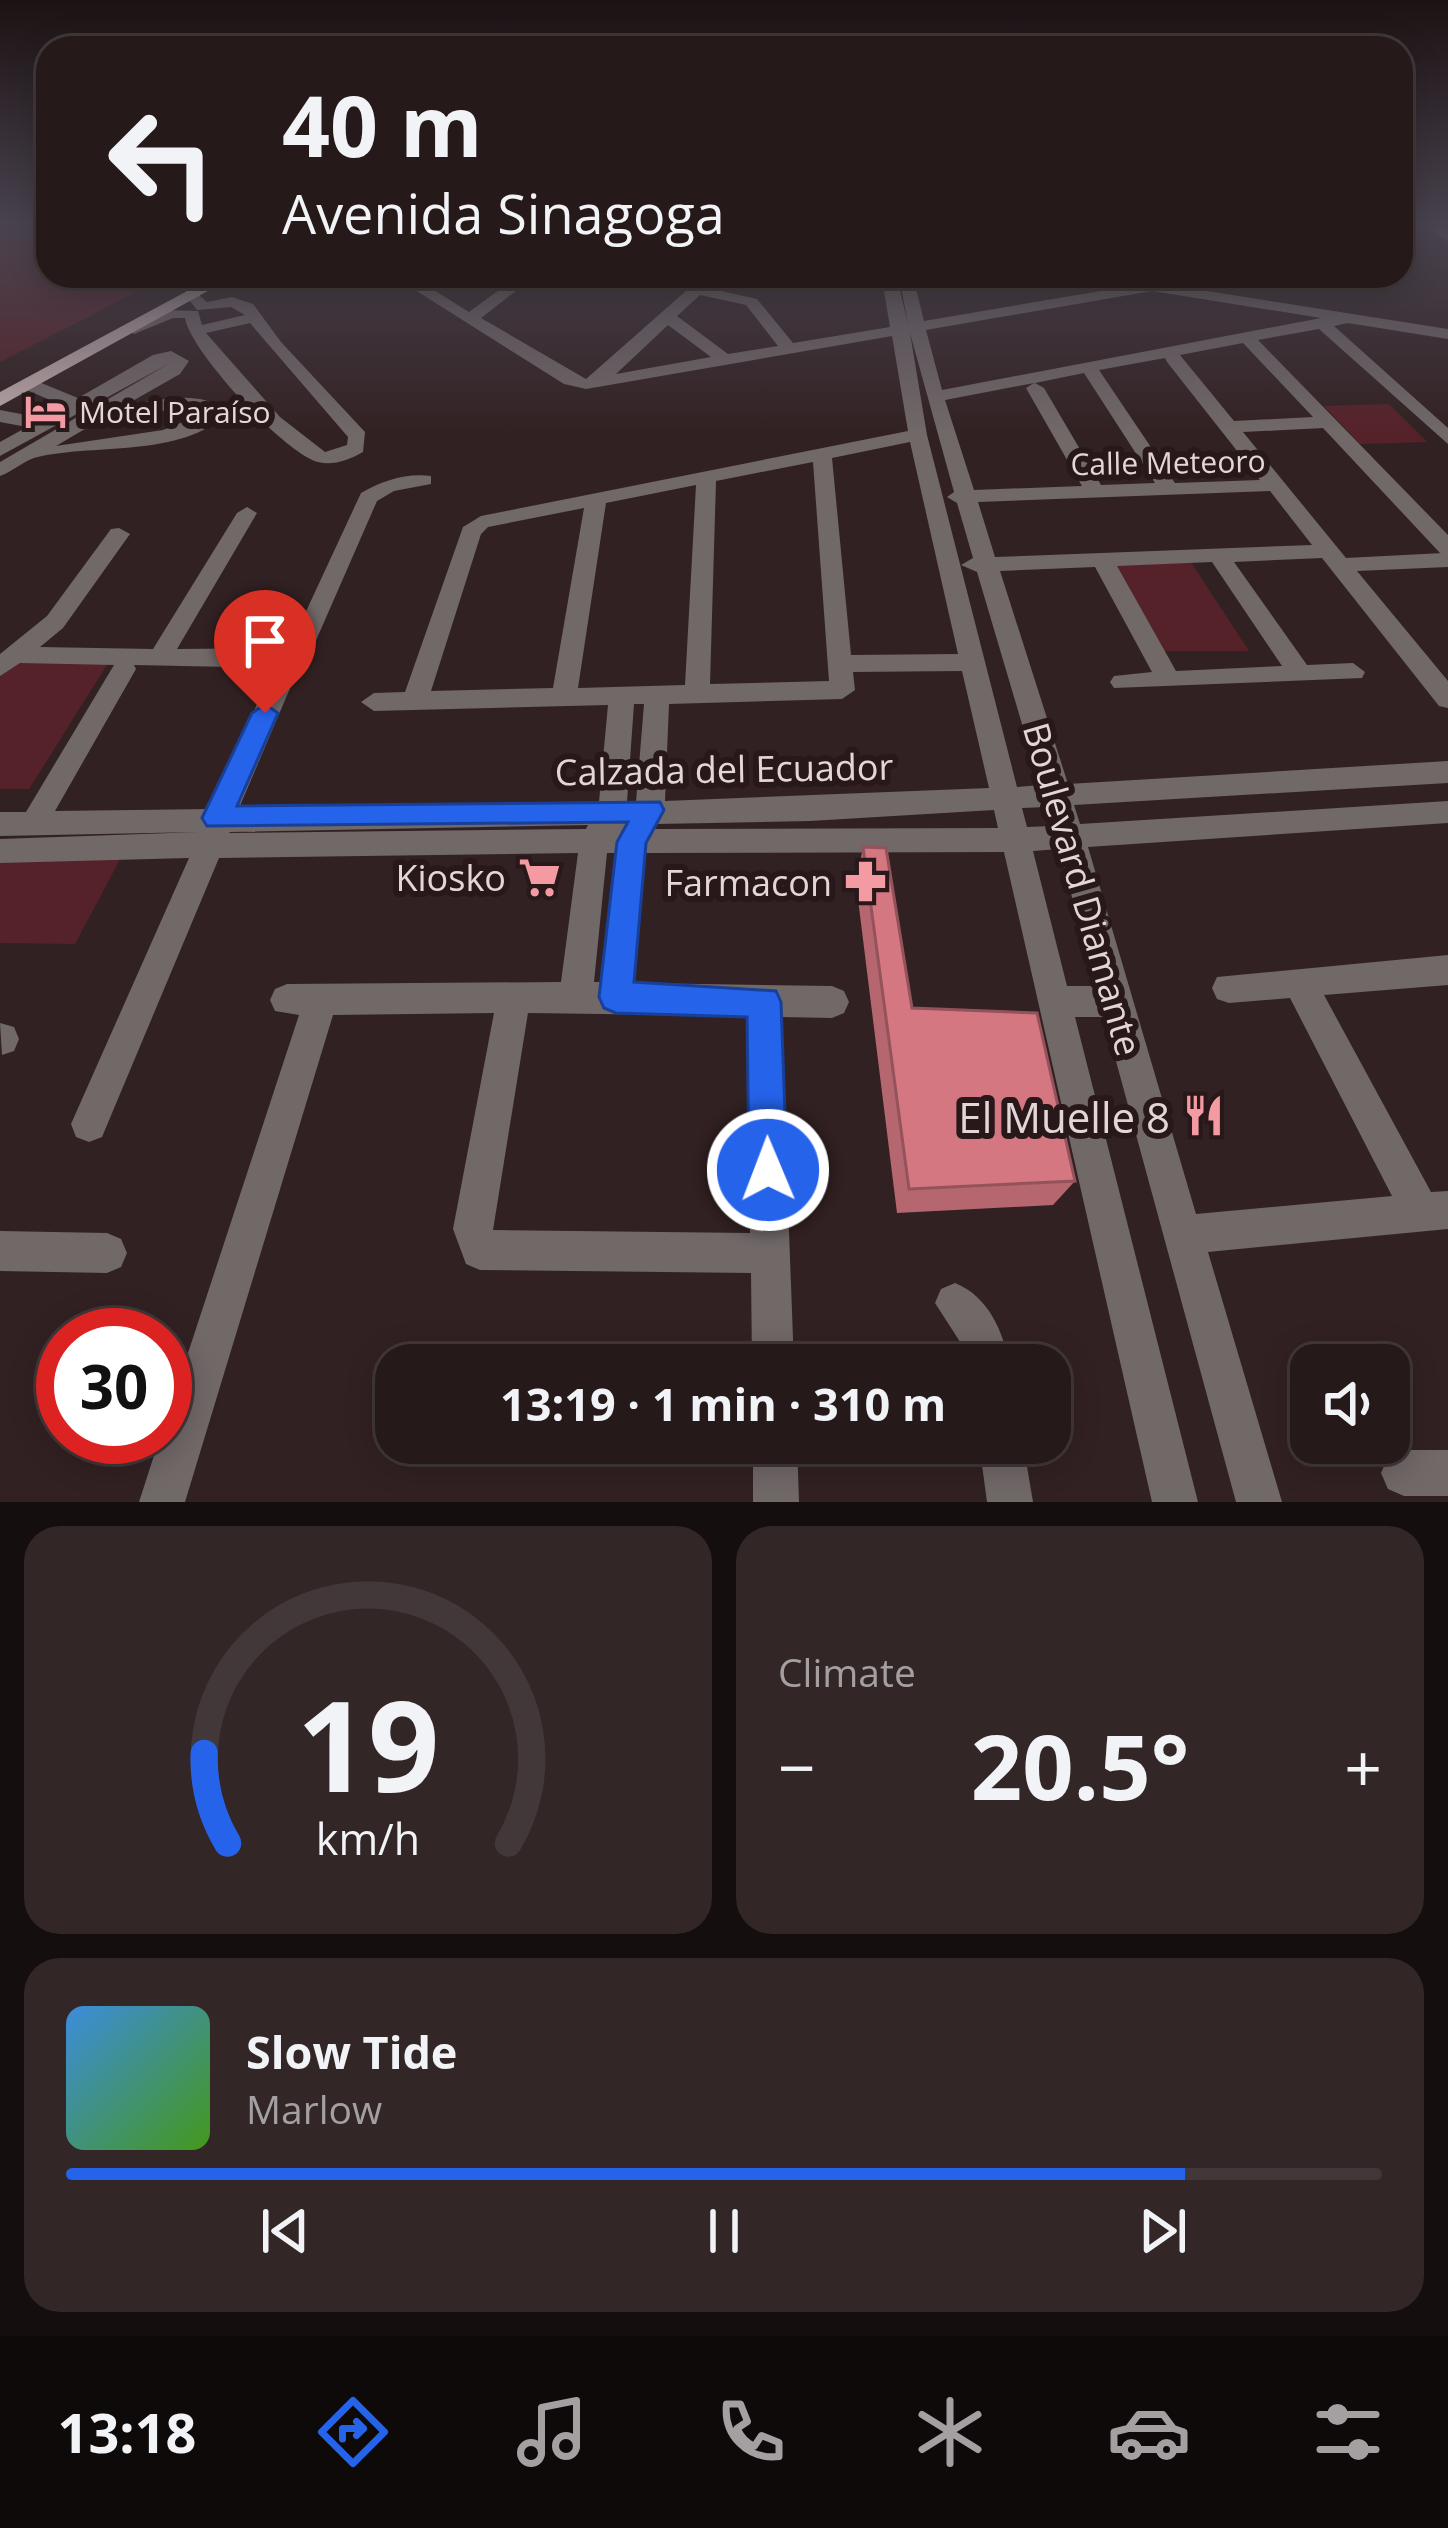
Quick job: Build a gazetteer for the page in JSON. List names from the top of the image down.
{
  "streets": {
    "street": ["Calle Meteoro", "Calzada del Ecuador", "Boulevard Diamante"]
  },
  "crossings": [
    ["Calle Meteoro", "Boulevard Diamante"],
    ["Calzada del Ecuador", "Boulevard Diamante"]
  ],
  "places": {
    "hotel": ["Motel Paraíso"],
    "supermarket": ["Kiosko"],
    "pharmacy": ["Farmacon"],
    "restaurant": ["El Muelle 8"]
  },
  "page": {
    "turn": ["40 m", "Avenida Sinagoga"],
    "limit": "30",
    "trip": "13:19 · 1 min · 310 m",
    "tile": "Climate",
    "heat": ["−", "20.5°", "+"],
    "song": ["Slow Tide", "Marlow"],
    "tabs": "13:18",
    "gauge": ["19", "km/h"]
  }
}
